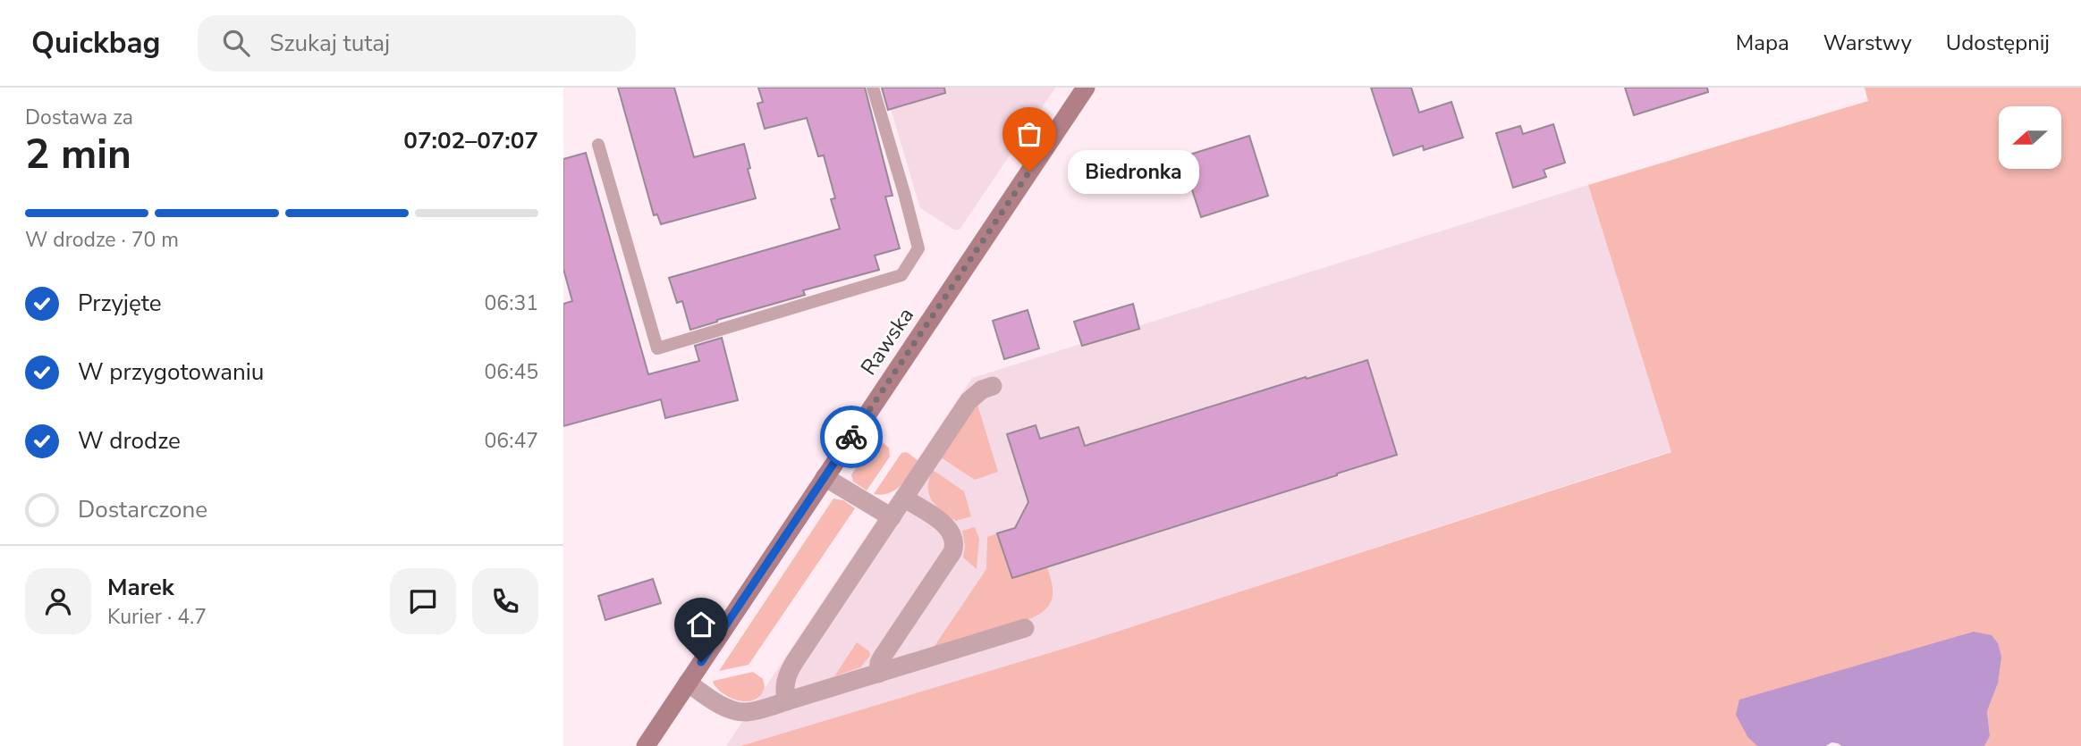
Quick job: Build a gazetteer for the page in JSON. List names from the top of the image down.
{
  "streets": {
    "street": ["Rawska"]
  },
  "places": ["Biedronka"],
  "north": "left",
  "page": {
    "header": "Quickbag",
    "search": "Szukaj tutaj",
    "nav": ["Mapa", "Warstwy", "Udostępnij"],
    "heading": ["2 min", "Dostawa za", "07:02–07:07"],
    "panel": ["Marek", "Kurier · 4.7"],
    "bubble": "Biedronka",
    "bar": "W drodze · 70 m",
    "list": [
      ["Przyjęte", "06:31"],
      ["W przygotowaniu", "06:45"],
      ["W drodze", "06:47"],
      "Dostarczone"
    ]
  }
}
